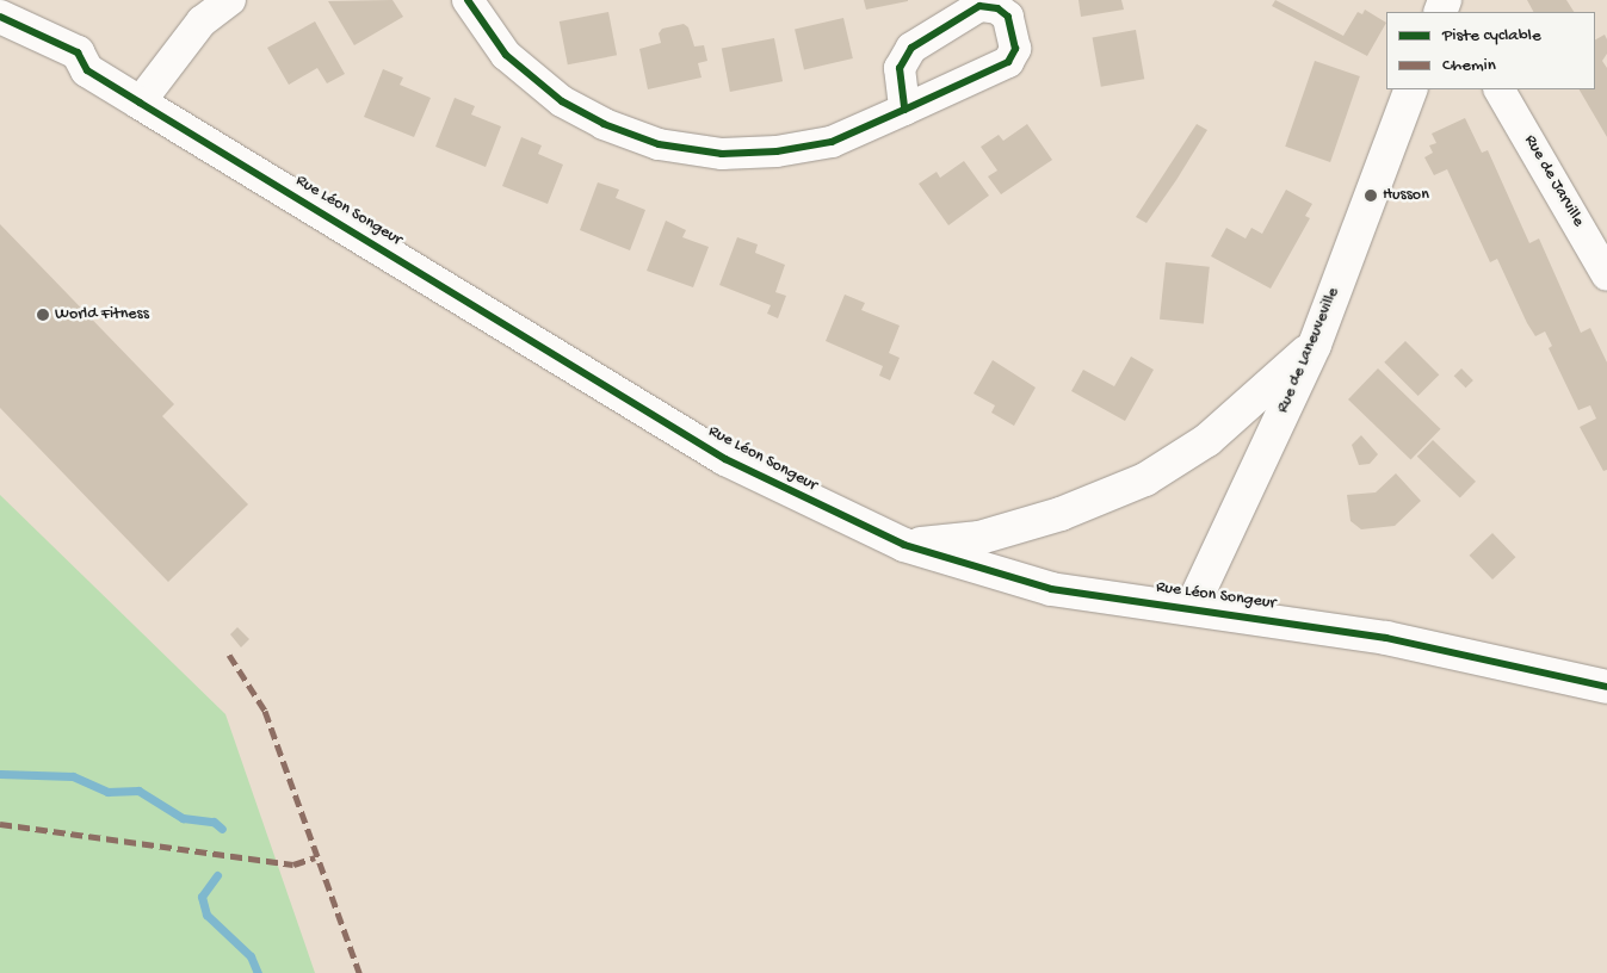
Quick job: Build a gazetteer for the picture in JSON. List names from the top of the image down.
{
  "streets": {
    "street": ["Rue de Jarville", "Rue Léon Songeur", "Rue de Laneuveville"]
  },
  "crossings": [
    ["Rue Léon Songeur", "Rue de Laneuveville"]
  ],
  "places": ["Husson", "World Fitness"],
  "legend": ["Piste cyclable", "Chemin"]
}
